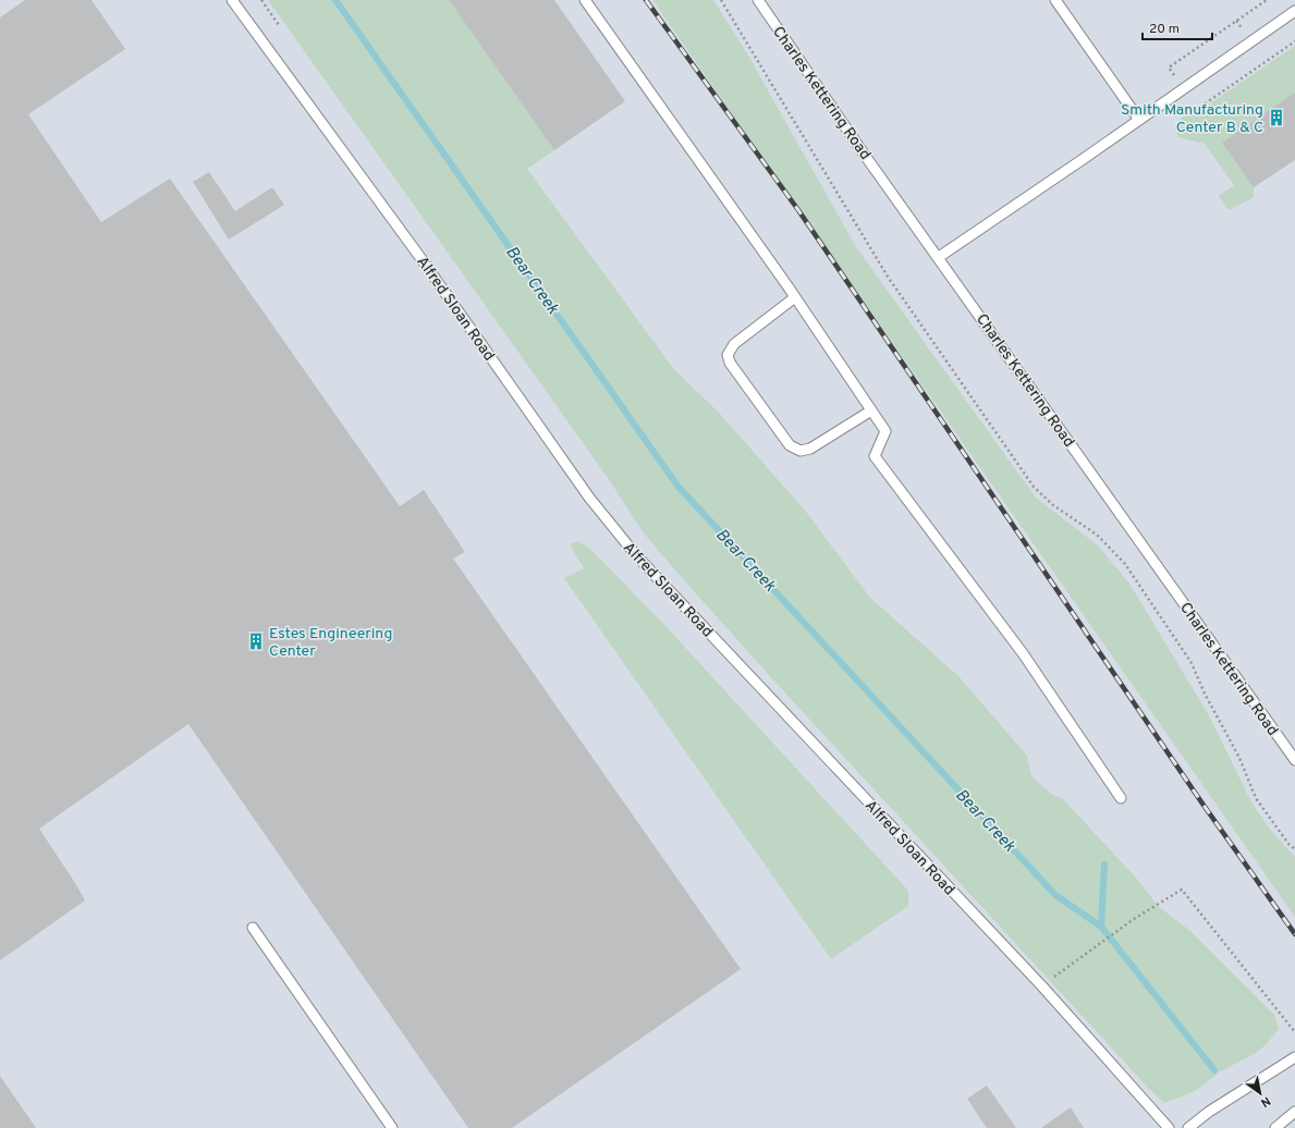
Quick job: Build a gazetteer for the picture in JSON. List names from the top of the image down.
{
  "streets": {
    "lane": ["Charles Kettering Road", "Alfred Sloan Road"]
  },
  "water": ["Bear Creek"],
  "places": {
    "building": ["Smith Manufacturing Center B & C", "Estes Engineering Center"]
  },
  "scale_bar": "20 m",
  "north": "bottom right"
}
